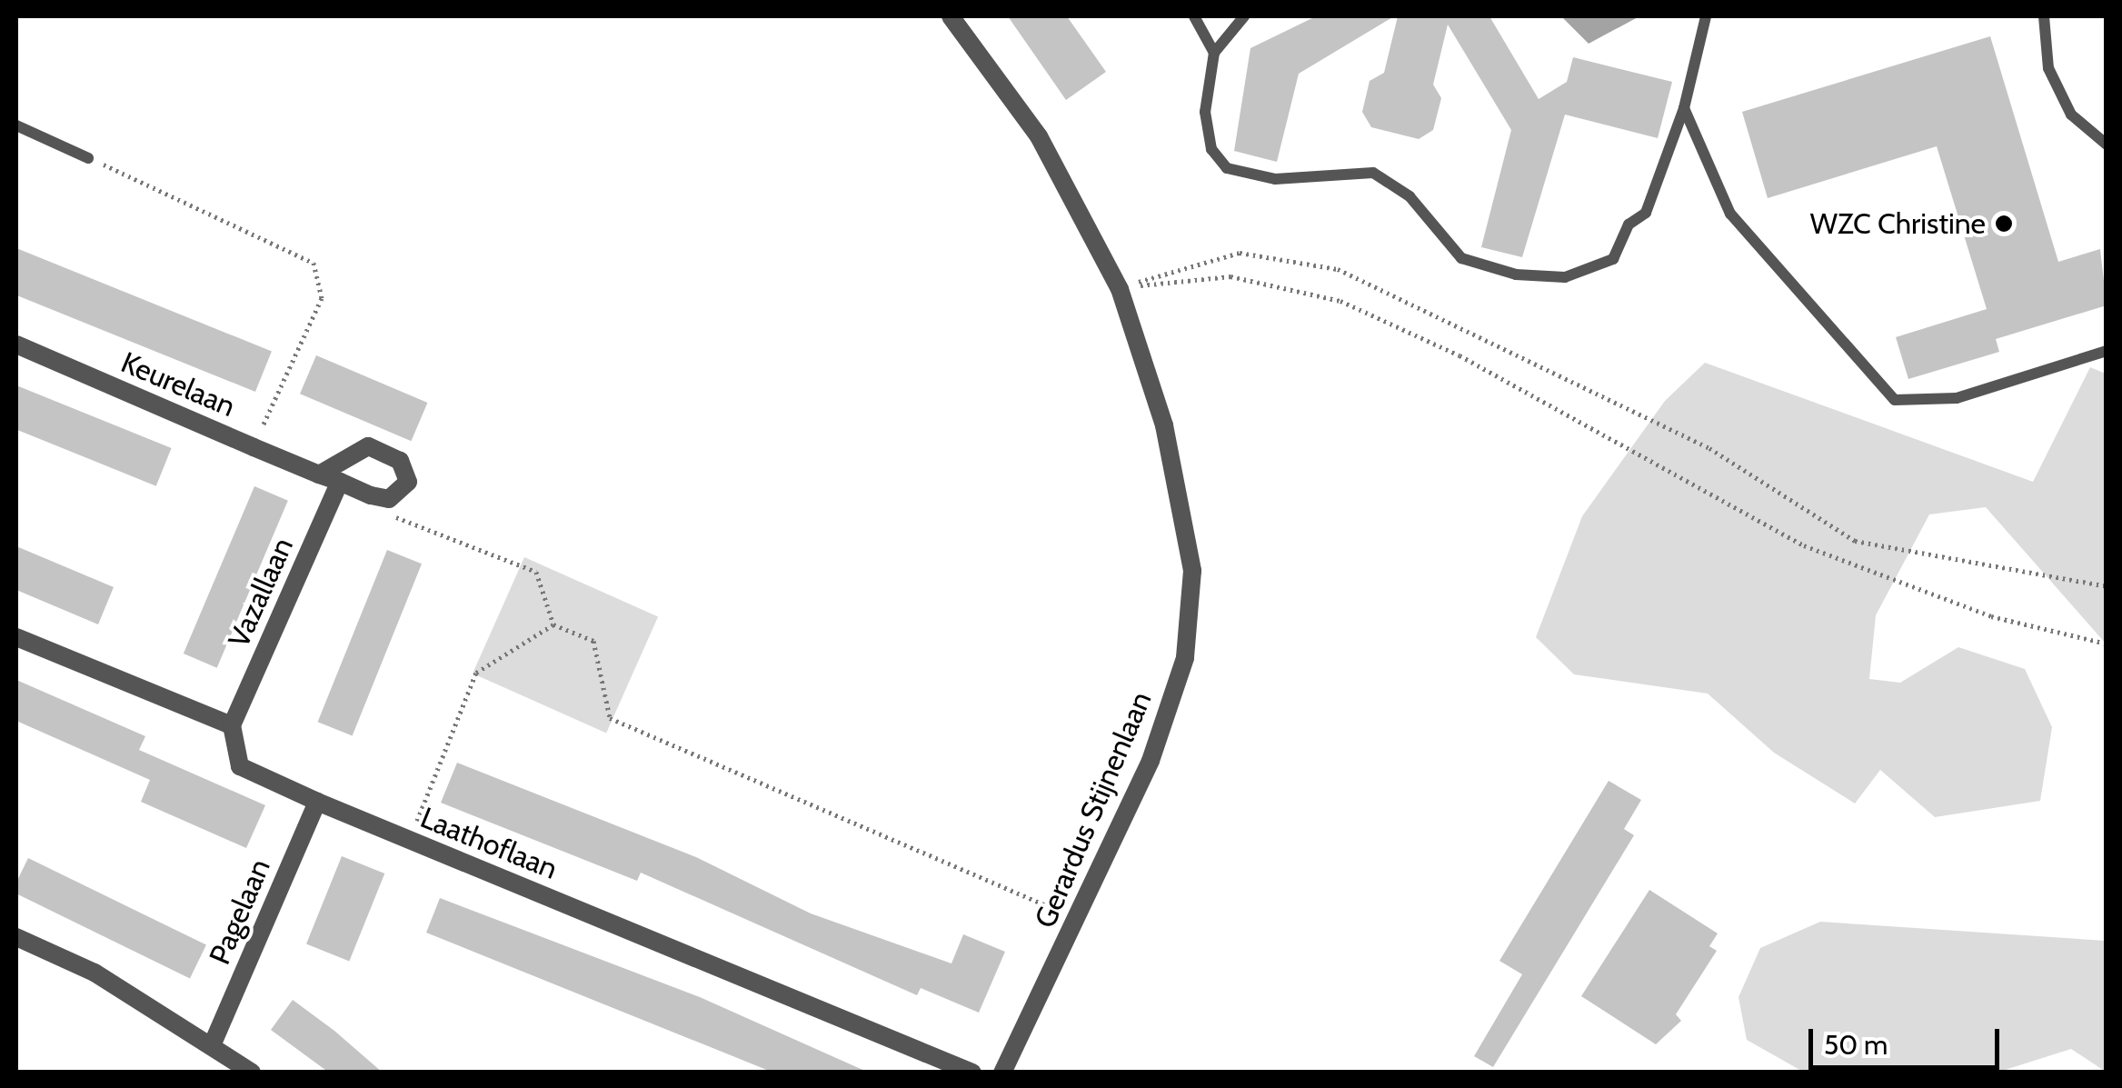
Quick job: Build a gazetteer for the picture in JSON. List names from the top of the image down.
{
  "streets": {
    "street": [
      "Keurelaan",
      "Vazallaan",
      "Gerardus Stijnenlaan",
      "Laathoflaan",
      "Pagelaan"
    ]
  },
  "crossings": [
    ["Keurelaan", "Vazallaan"],
    ["Vazallaan", "Laathoflaan"],
    ["Laathoflaan", "Pagelaan"]
  ],
  "places": ["WZC Christine"],
  "scale_bar": "50 m"
}
